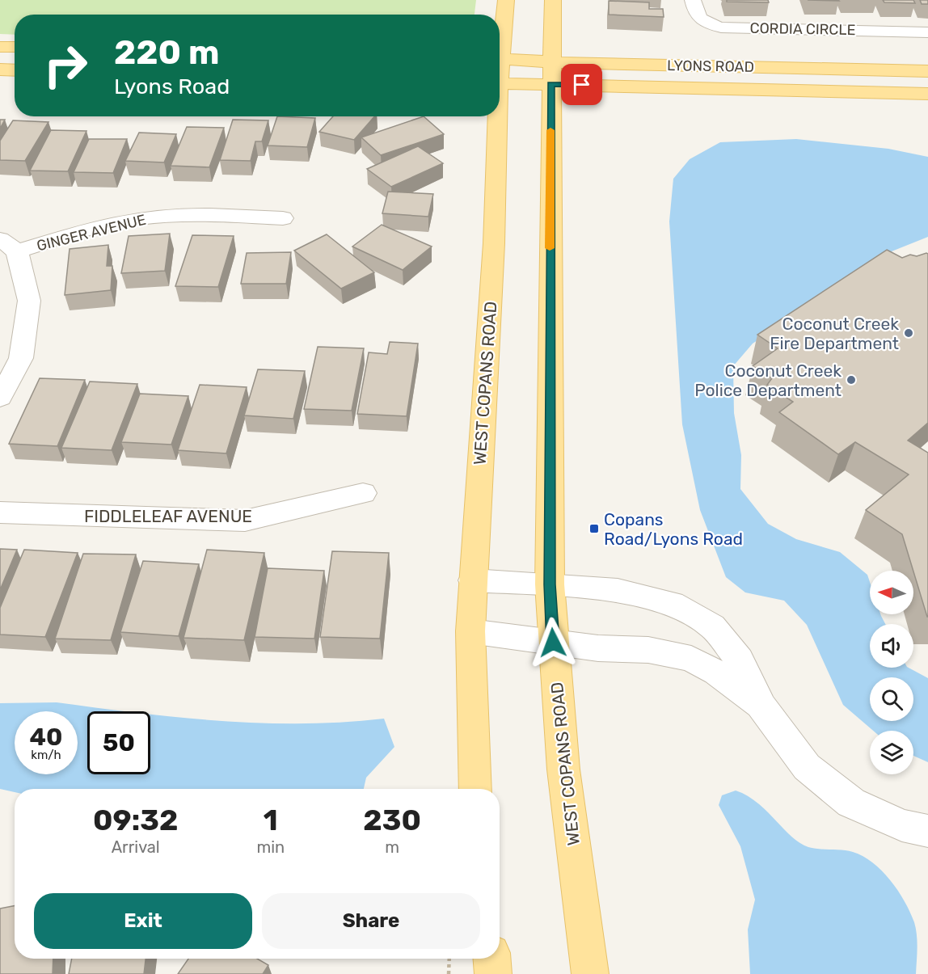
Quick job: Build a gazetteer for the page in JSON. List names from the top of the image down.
{
  "streets": {
    "main road": ["LYONS ROAD", "WEST COPANS ROAD"],
    "street": ["CORDIA CIRCLE", "GINGER AVENUE", "FIDDLELEAF AVENUE"]
  },
  "crossings": [
    ["LYONS ROAD", "WEST COPANS ROAD"]
  ],
  "places": {
    "other": ["Coconut Creek Fire Department", "Coconut Creek Police Department"],
    "transit": ["Copans Road/Lyons Road"]
  },
  "north": "left",
  "page": {
    "turn": ["220 m", "Lyons Road"],
    "speed": "40 km/h",
    "limit": "50",
    "eta": [
      "09:32",
      "Arrival",
      "1",
      "min",
      "230",
      "m"
    ],
    "buttons": ["Exit", "Share"]
  }
}
